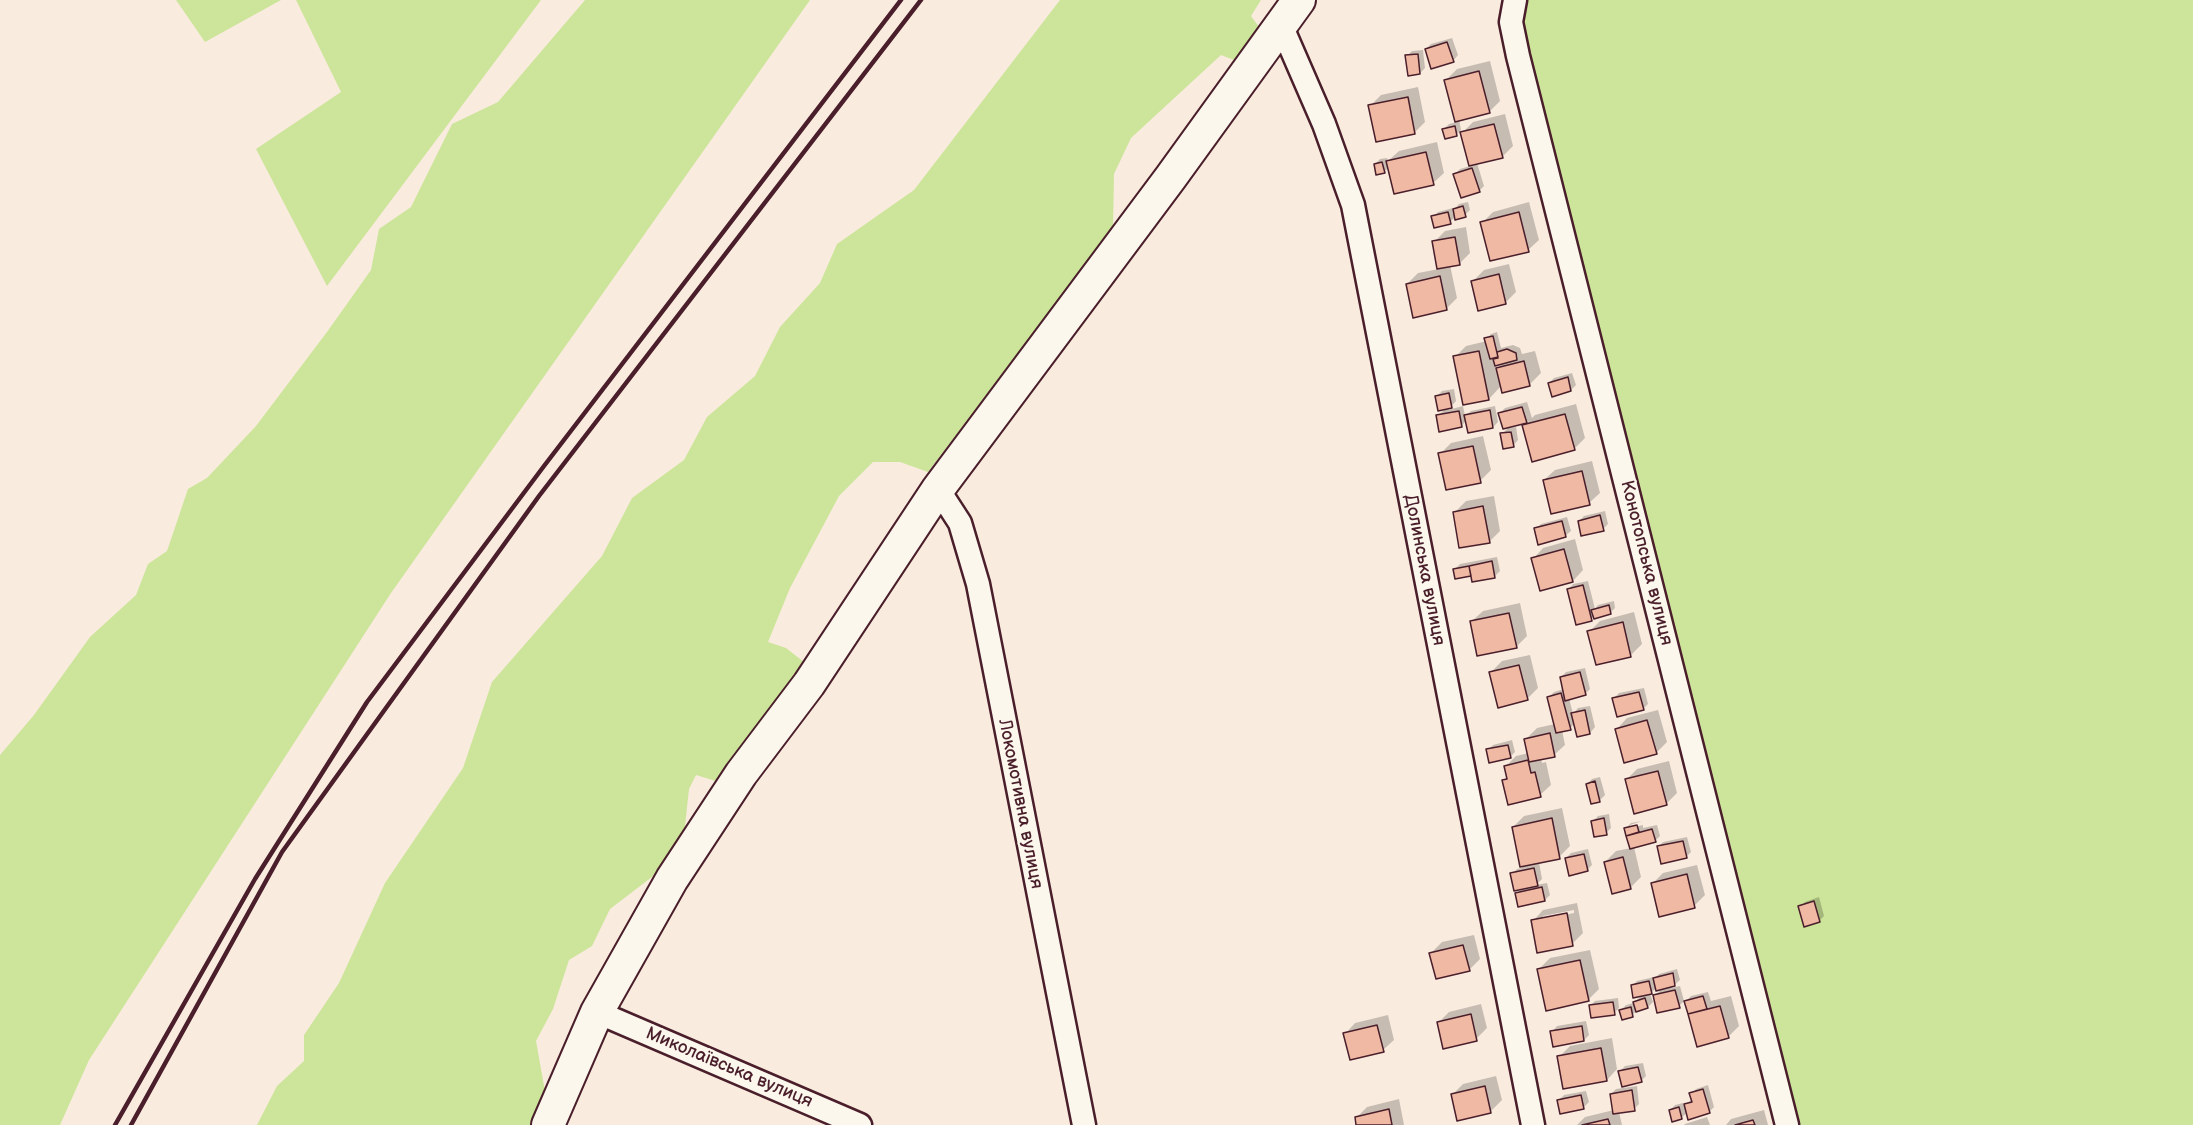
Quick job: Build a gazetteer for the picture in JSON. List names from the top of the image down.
{
  "streets": {
    "street": [
      "Конотопська вулиця",
      "Долинська вулиця",
      "Локомотивна вулиця",
      "Миколаївська вулиця"
    ]
  }
}
